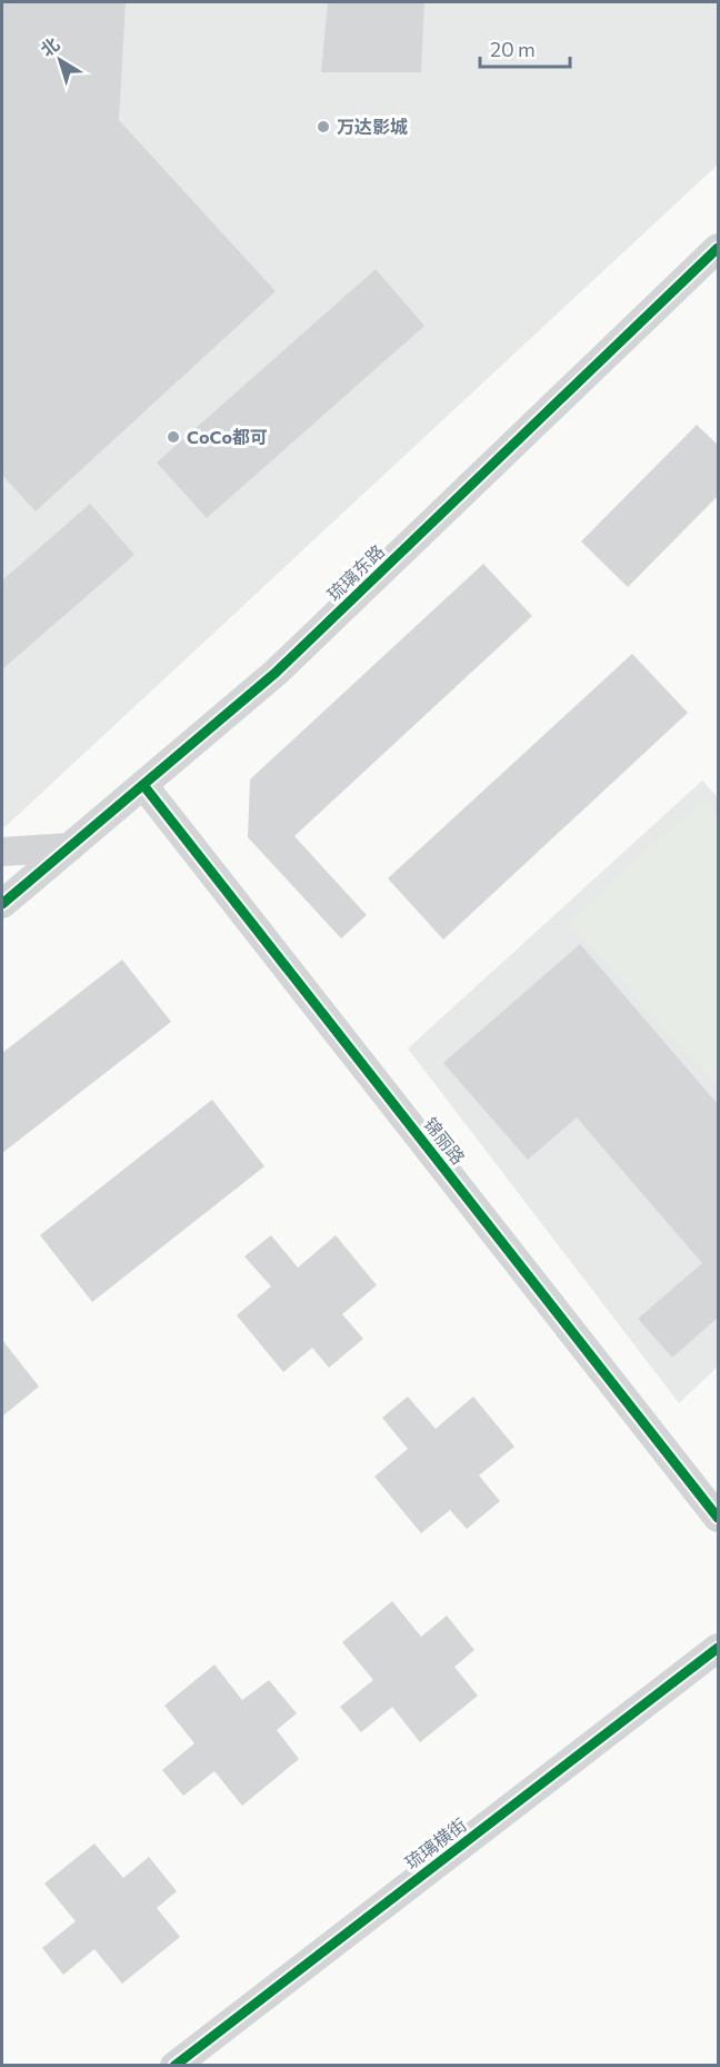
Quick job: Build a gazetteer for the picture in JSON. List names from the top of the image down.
{
  "streets": {
    "street": ["琉璃东路", "锦丽路", "琉璃横街"]
  },
  "crossings": [
    ["琉璃东路", "锦丽路"]
  ],
  "places": ["万达影城", "CoCo都可"],
  "scale_bar": "20 m",
  "north": "top left"
}
